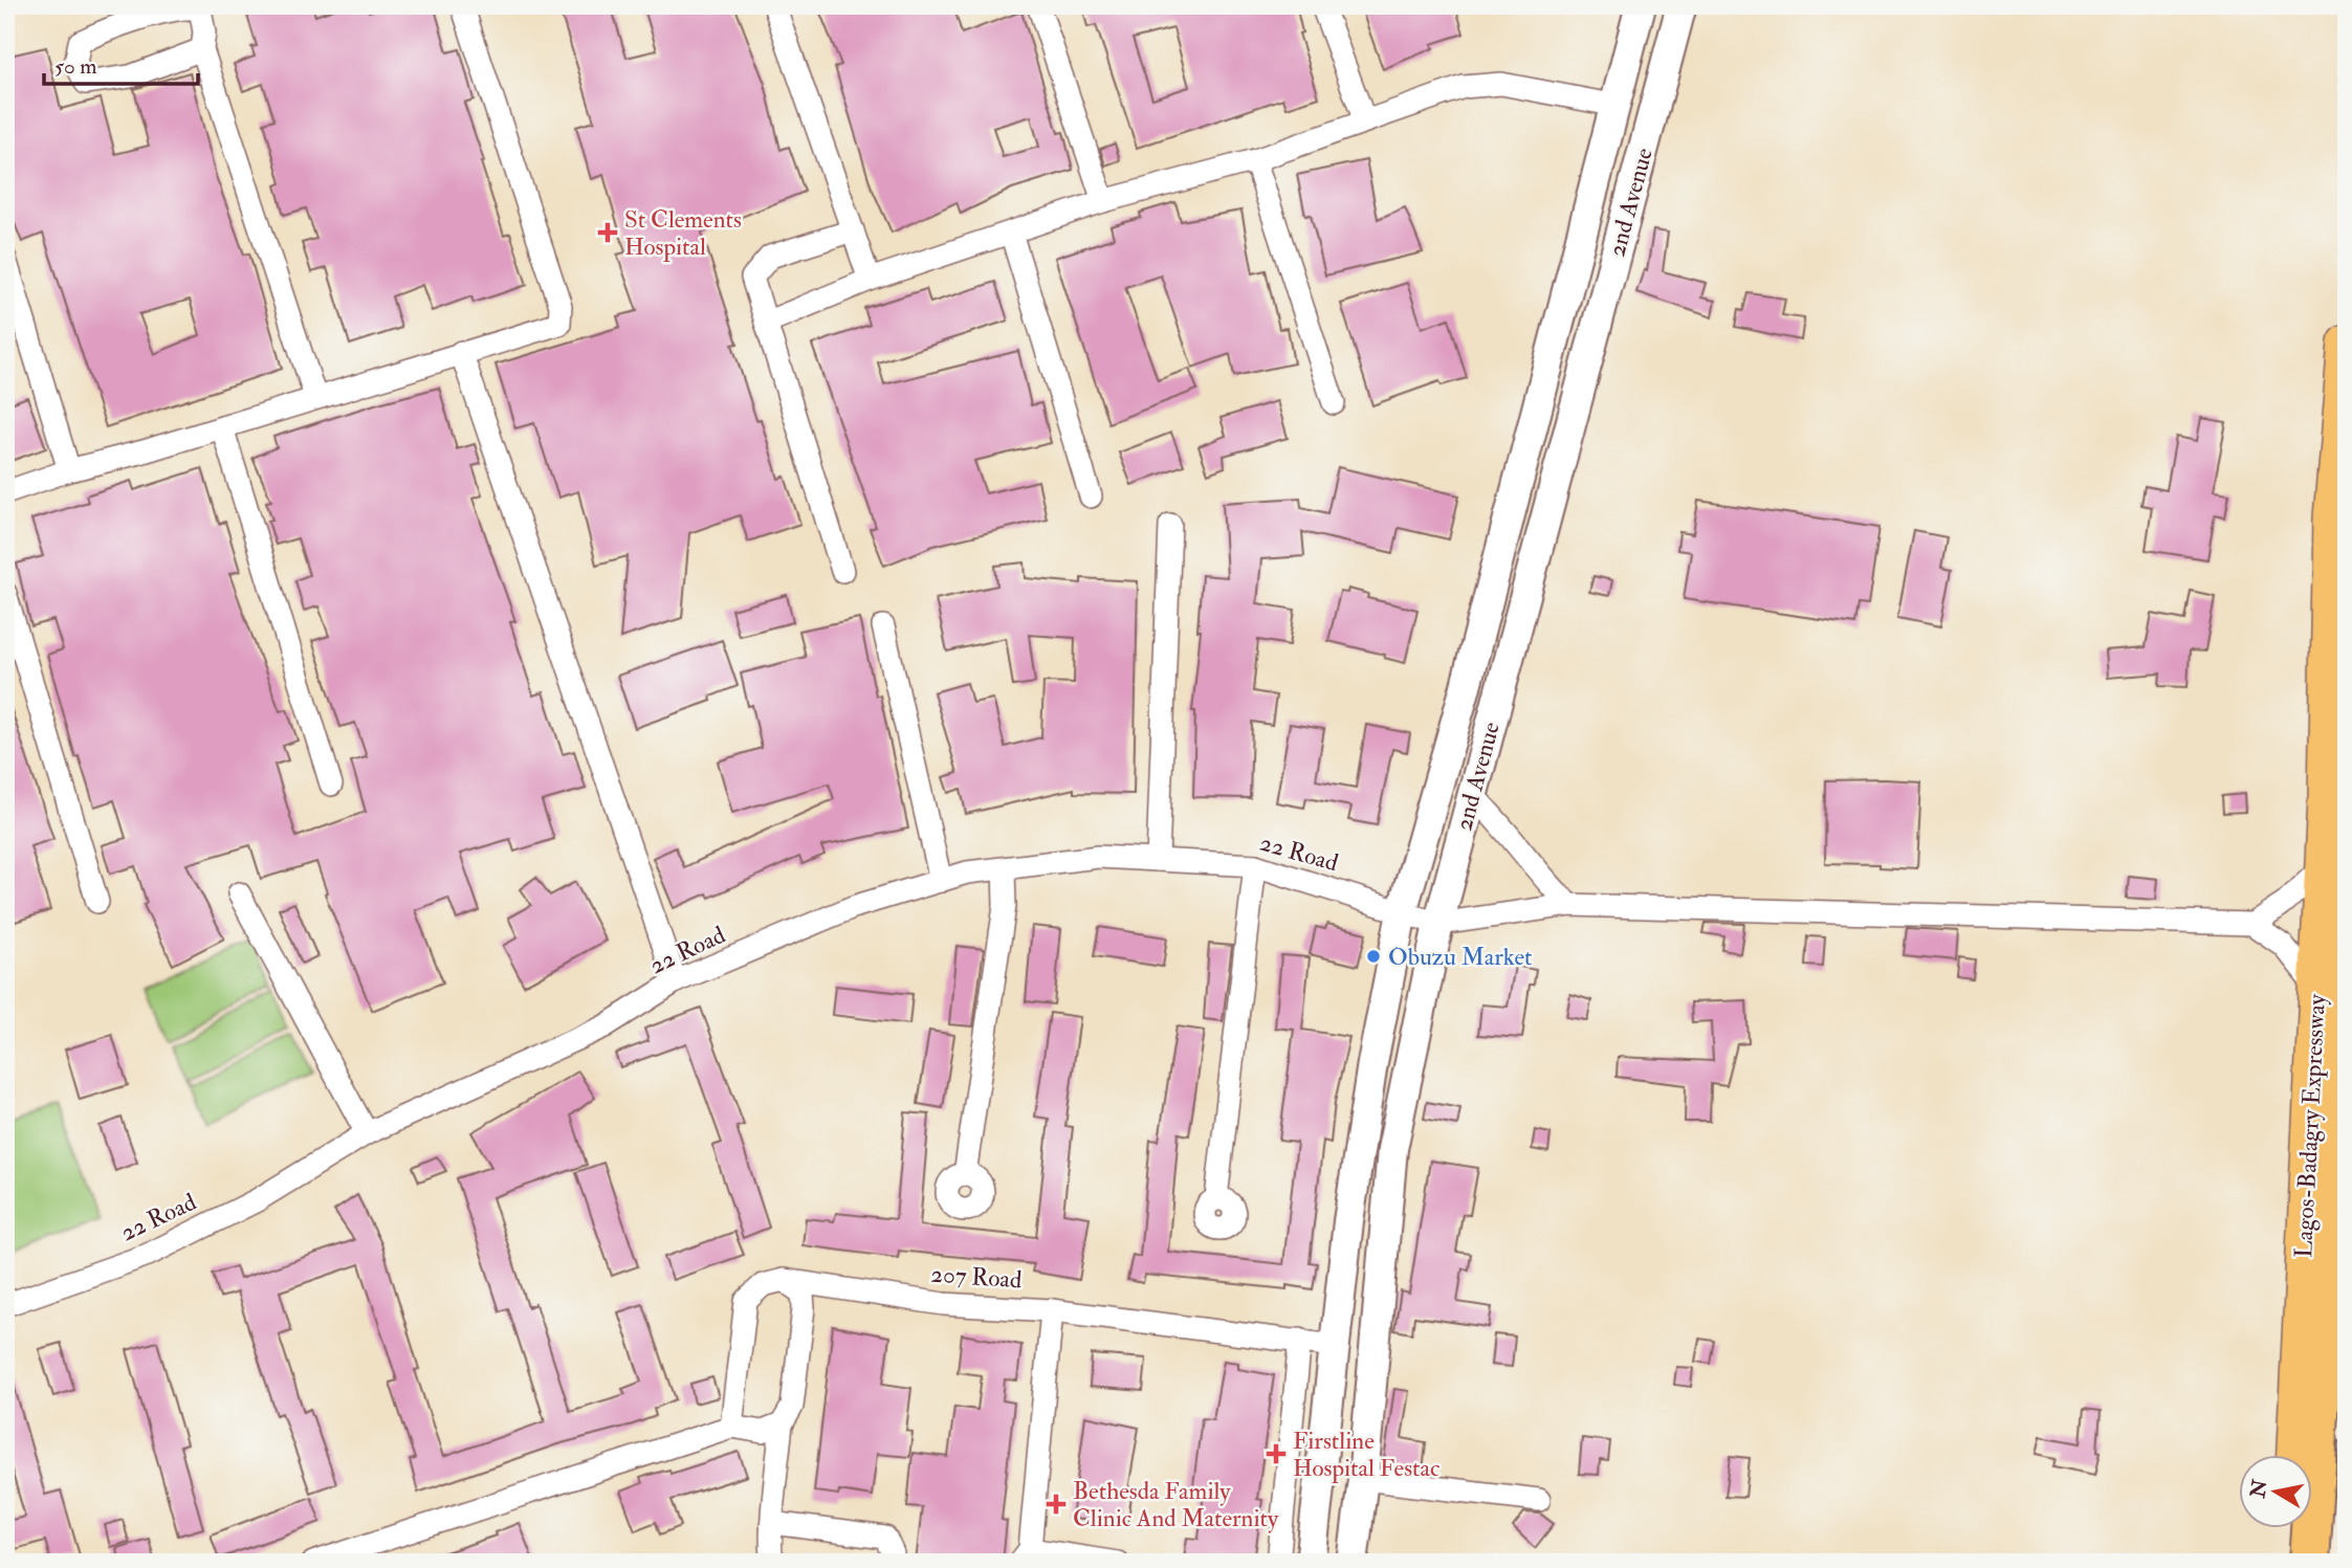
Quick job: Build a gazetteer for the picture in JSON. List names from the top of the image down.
{
  "streets": {
    "highway": ["Lagos-Badagry Expressway"],
    "street": ["2nd Avenue", "22 Road", "207 Road"]
  },
  "crossings": [
    ["2nd Avenue", "22 Road"],
    ["2nd Avenue", "207 Road"]
  ],
  "places": {
    "health": ["St Clements Hospital", "Firstline Hospital Festac", "Bethesda Family Clinic And Maternity"],
    "other": ["Obuzu Market"]
  },
  "scale_bar": "50 m",
  "north": "left"
}
